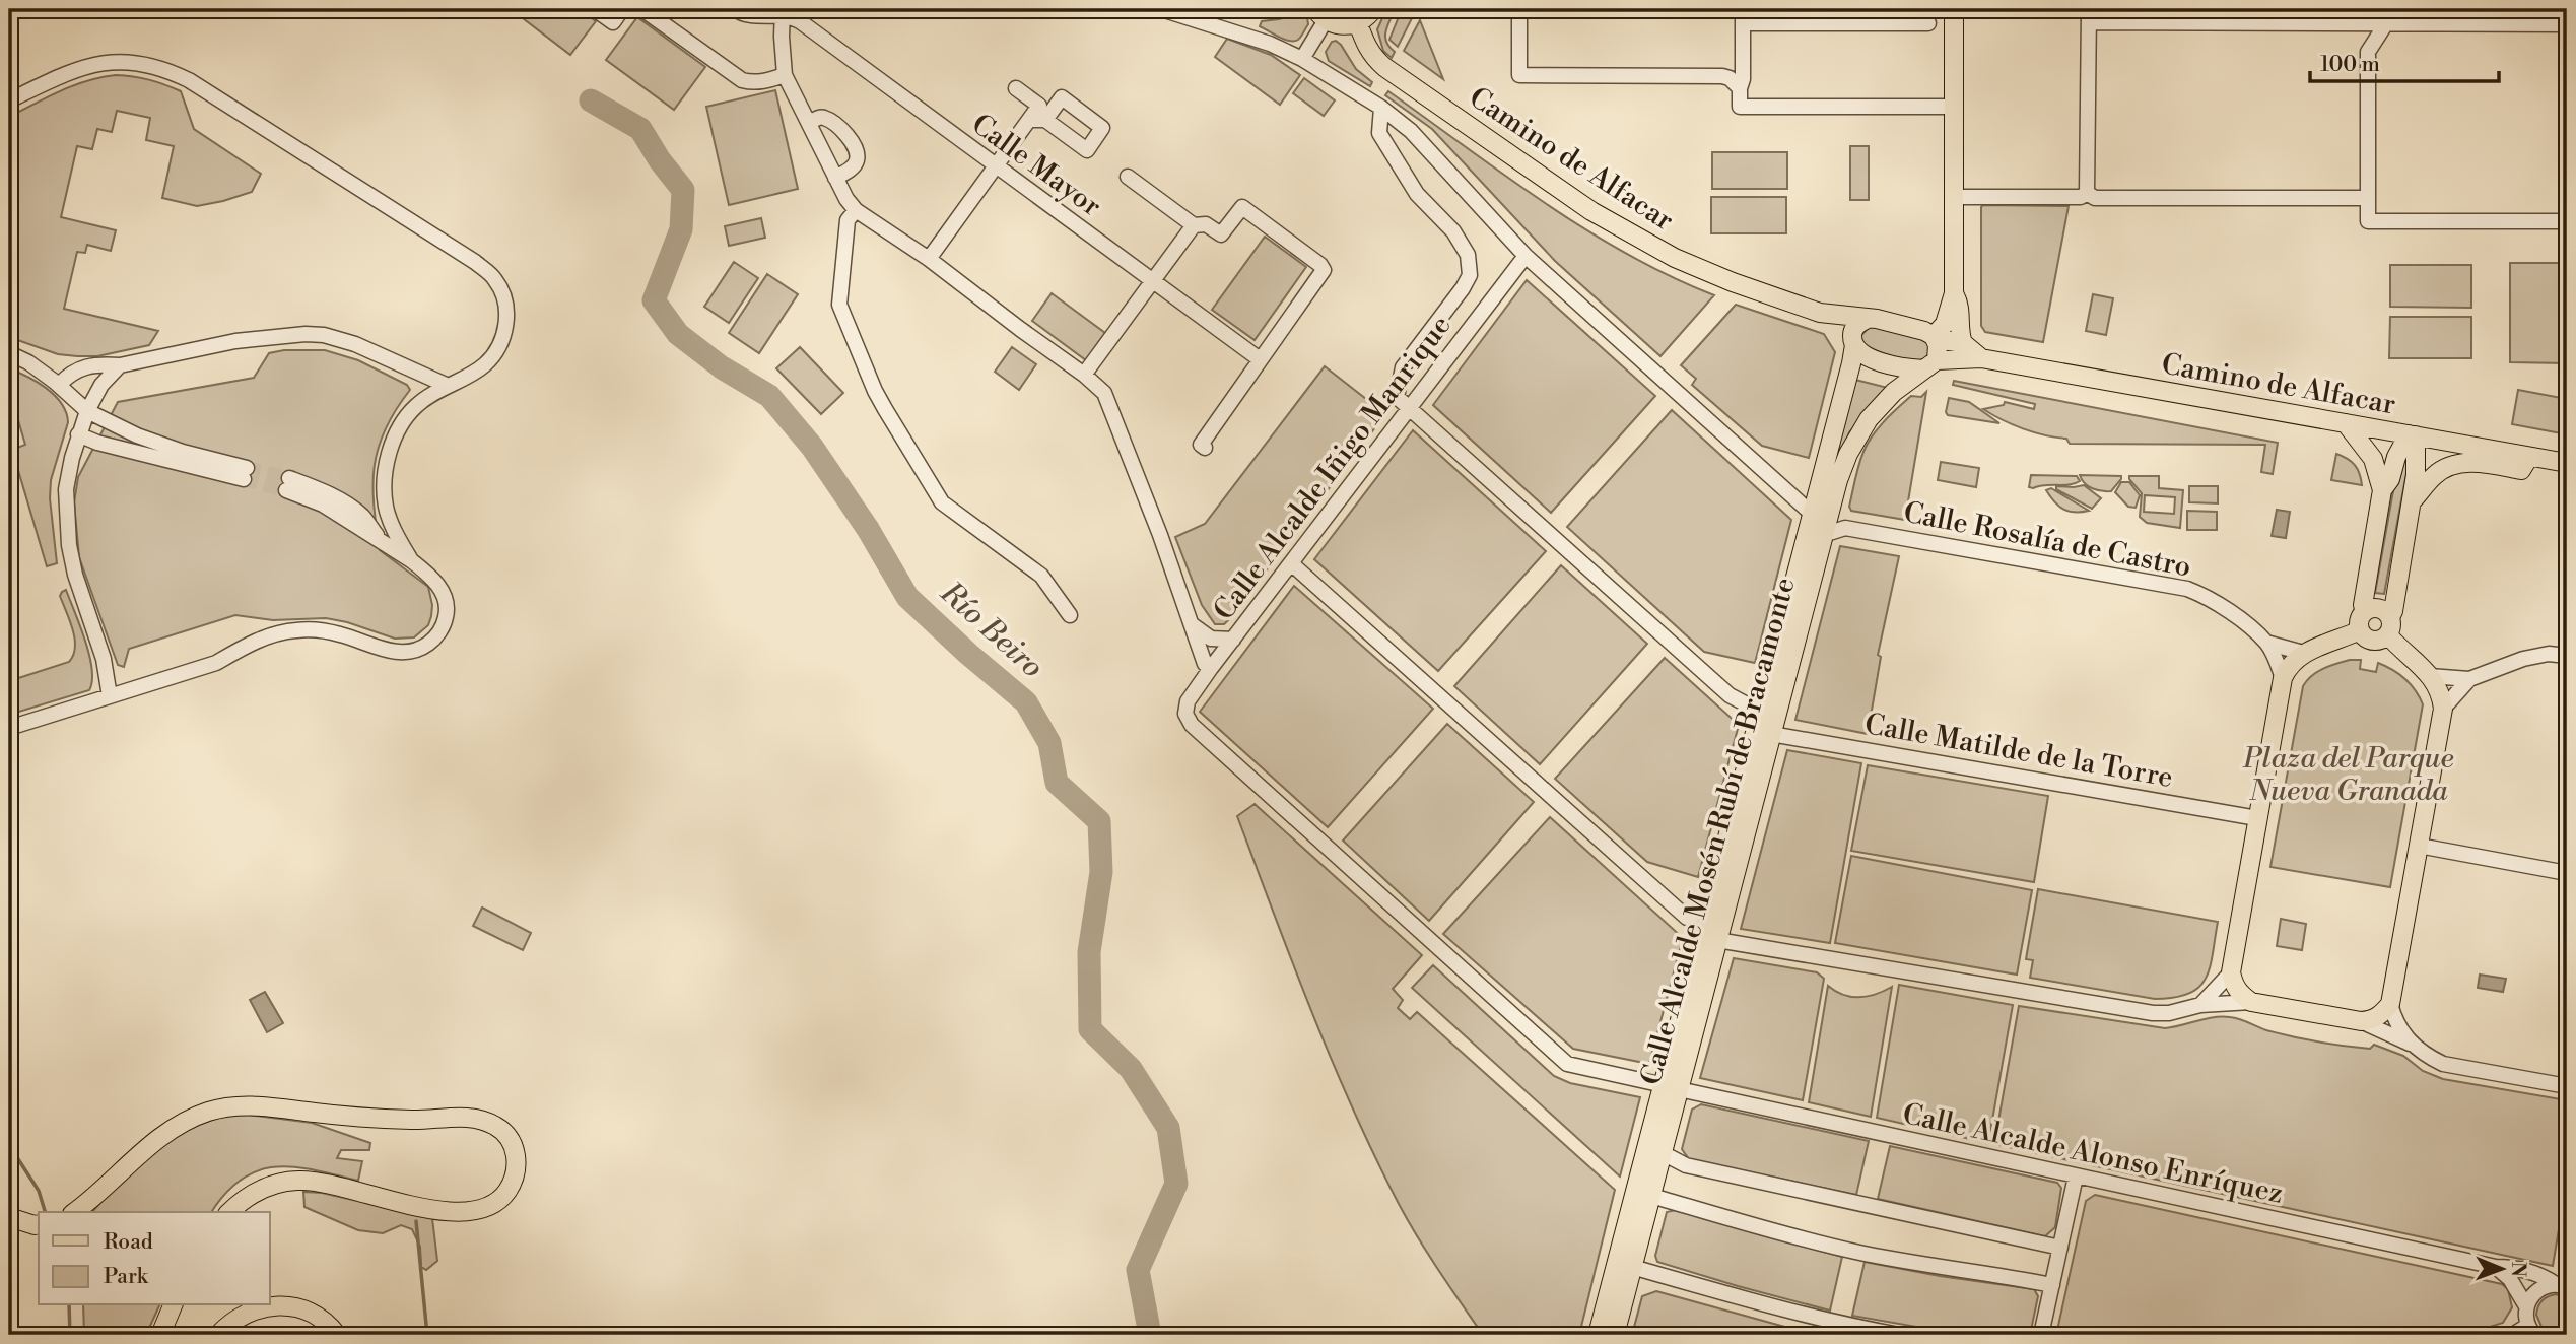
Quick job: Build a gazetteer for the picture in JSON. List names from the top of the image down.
{
  "streets": {
    "main road": ["Camino de Alfacar", "Calle Alcalde Mosén Rubí de Bracamonte"],
    "street": [
      "Calle Mayor",
      "Calle Alcalde Iñigo Manrique",
      "Calle Rosalía de Castro",
      "Calle Matilde de la Torre",
      "Calle Alcalde Alonso Enríquez"
    ]
  },
  "crossings": [
    ["Camino de Alfacar", "Calle Alcalde Mosén Rubí de Bracamonte"],
    ["Calle Alcalde Iñigo Manrique", "Calle Alcalde Alonso Enríquez"],
    ["Calle Rosalía de Castro", "Calle Alcalde Mosén Rubí de Bracamonte"],
    ["Calle Matilde de la Torre", "Calle Alcalde Mosén Rubí de Bracamonte"],
    ["Calle Alcalde Mosén Rubí de Bracamonte", "Calle Alcalde Alonso Enríquez"]
  ],
  "water": ["Río Beiro"],
  "parks": ["Plaza del Parque Nueva Granada"],
  "legend": ["Road", "Park"],
  "scale_bar": "100 m",
  "north": "right"
}
